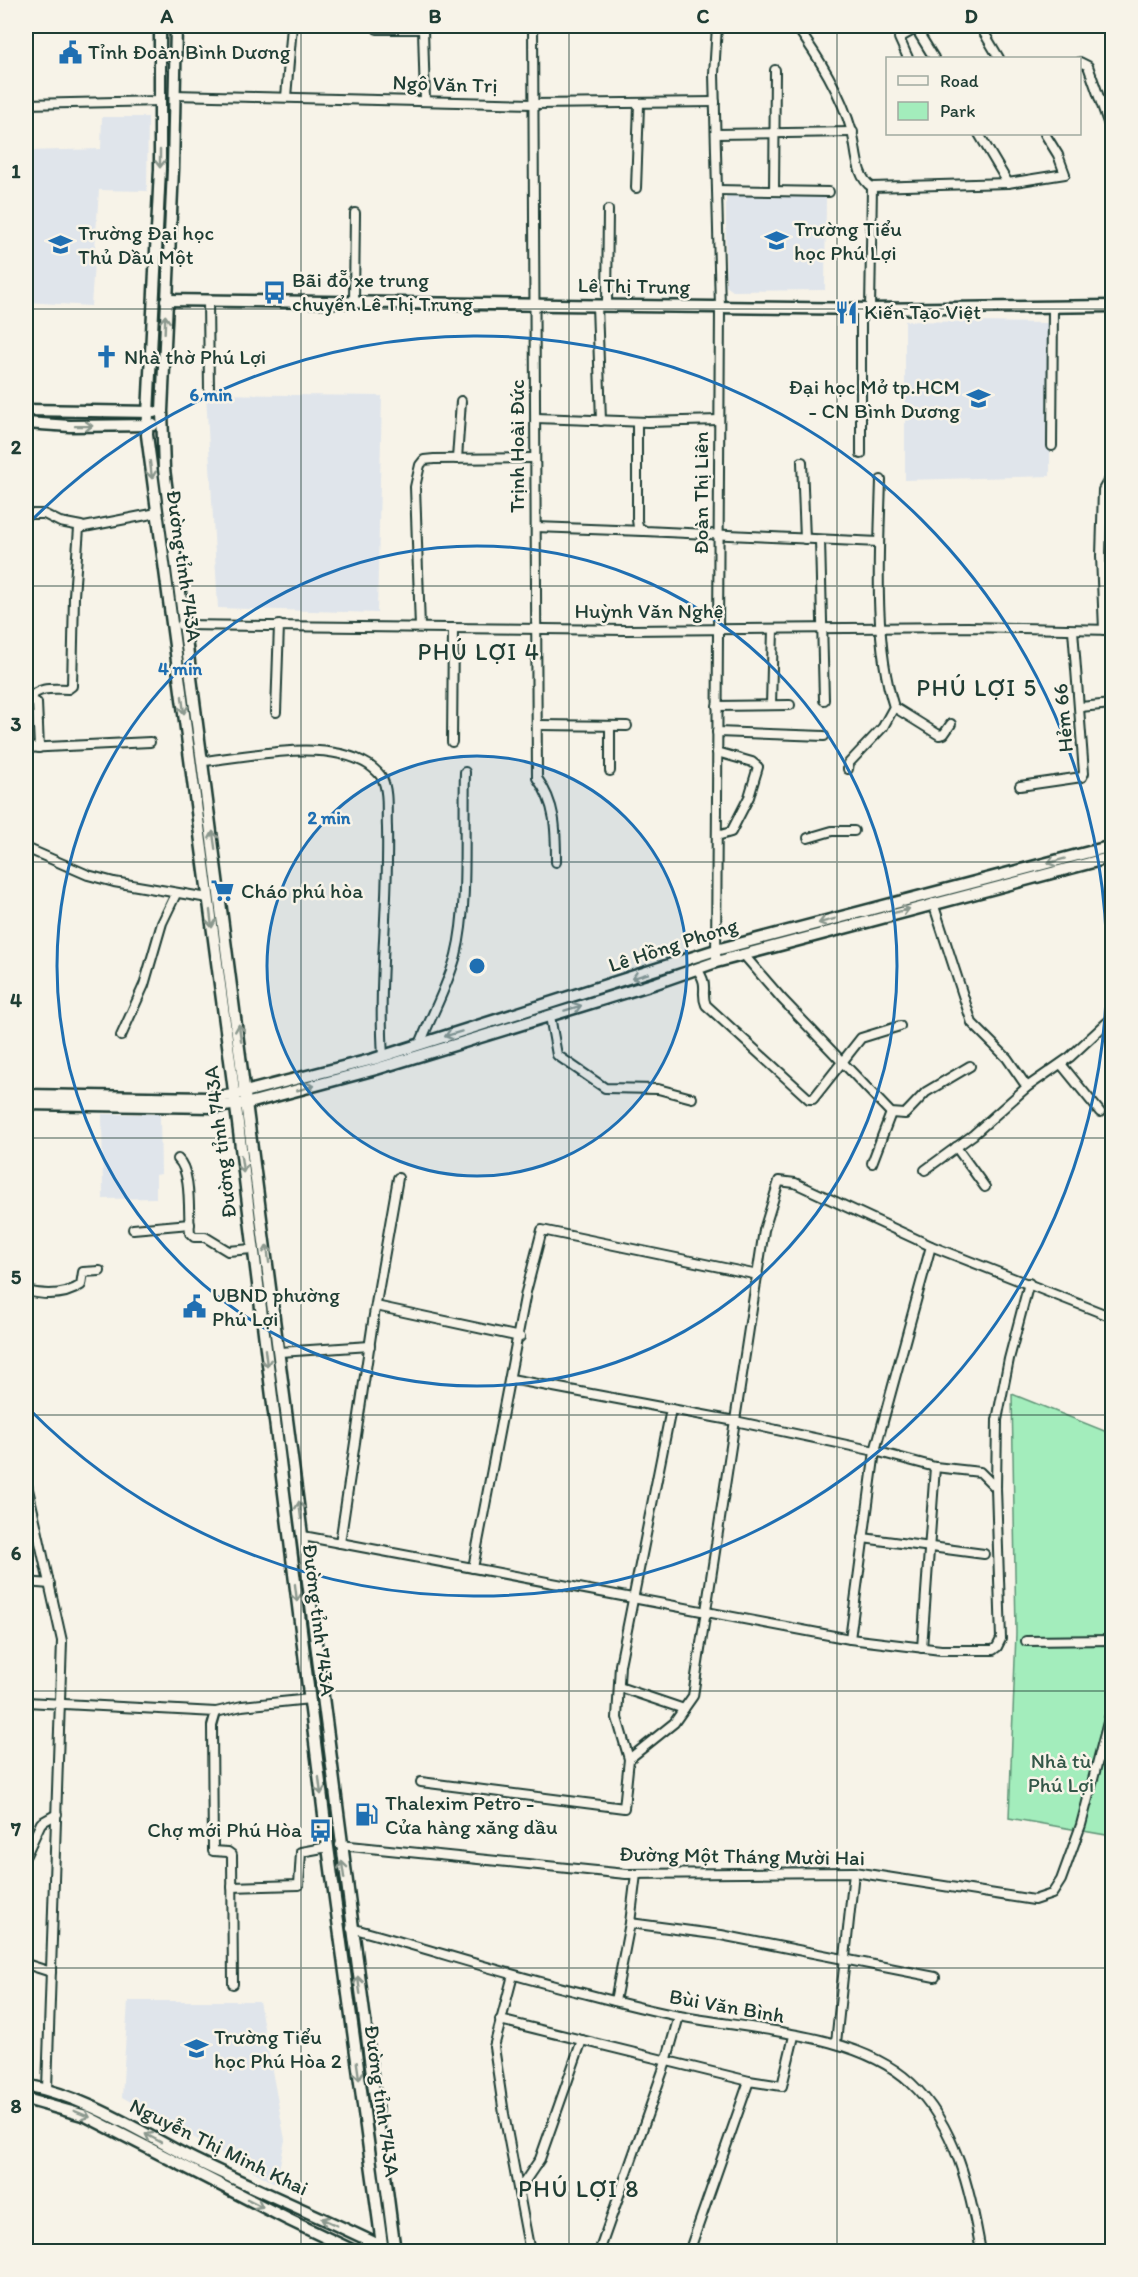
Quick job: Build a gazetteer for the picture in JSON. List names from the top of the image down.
{
  "streets": {
    "main road": [
      "Lê Thị Trung",
      "Đường tỉnh 743A",
      "Lê Hồng Phong",
      "Nguyễn Thị Minh Khai"
    ],
    "street": [
      "Ngô Văn Trị",
      "Trịnh Hoài Đức",
      "Đoàn Thị Liên",
      "Huỳnh Văn Nghệ",
      "Hẻm 66",
      "Đường Một Tháng Mười Hai",
      "Bùi Văn Bình"
    ]
  },
  "crossings": [
    ["Ngô Văn Trị", "Trịnh Hoài Đức"],
    ["Ngô Văn Trị", "Đoàn Thị Liên"],
    ["Ngô Văn Trị", "Đường tỉnh 743A"],
    ["Lê Thị Trung", "Trịnh Hoài Đức"],
    ["Lê Thị Trung", "Đoàn Thị Liên"],
    ["Lê Thị Trung", "Đường tỉnh 743A"],
    ["Trịnh Hoài Đức", "Huỳnh Văn Nghệ"],
    ["Đoàn Thị Liên", "Huỳnh Văn Nghệ"],
    ["Đoàn Thị Liên", "Lê Hồng Phong"],
    ["Đường tỉnh 743A", "Huỳnh Văn Nghệ"],
    ["Đường tỉnh 743A", "Lê Hồng Phong"],
    ["Đường tỉnh 743A", "Đường Một Tháng Mười Hai"],
    ["Đường tỉnh 743A", "Bùi Văn Bình"],
    ["Đường tỉnh 743A", "Nguyễn Thị Minh Khai"],
    ["Huỳnh Văn Nghệ", "Hẻm 66"]
  ],
  "districts": ["PHÚ LỢI 4", "PHÚ LỢI 5", "PHÚ LỢI 8"],
  "parks": ["Nhà tù Phú Lợi"],
  "places": {
    "public building": ["Tỉnh Đoàn Bình Dương", "UBND phường Phú Lợi"],
    "school or university": [
      "Trường Tiểu học Phú Lợi",
      "Trường Đại học Thủ Dầu Một",
      "Đại học Mở tp.HCM - CN Bình Dương",
      "Trường Tiểu học Phú Hòa 2"
    ],
    "bus stop": ["Bãi đỗ xe trung chuyển Lê Thị Trung", "Chợ mới Phú Hòa"],
    "restaurant": ["Kiến Tạo Việt"],
    "church": ["Nhà thờ Phú Lợi"],
    "supermarket": ["Cháo phú hòa"],
    "fuel station": ["Thalexim Petro - Cửa hàng xăng dầu"]
  },
  "legend": ["Road", "Park"],
  "grid": {
    "columns": [
      "A",
      "B",
      "C",
      "D"
    ],
    "rows": [
      "1",
      "2",
      "3",
      "4",
      "5",
      "6",
      "7",
      "8"
    ]
  },
  "rings": ["6 min", "4 min", "2 min"]
}
